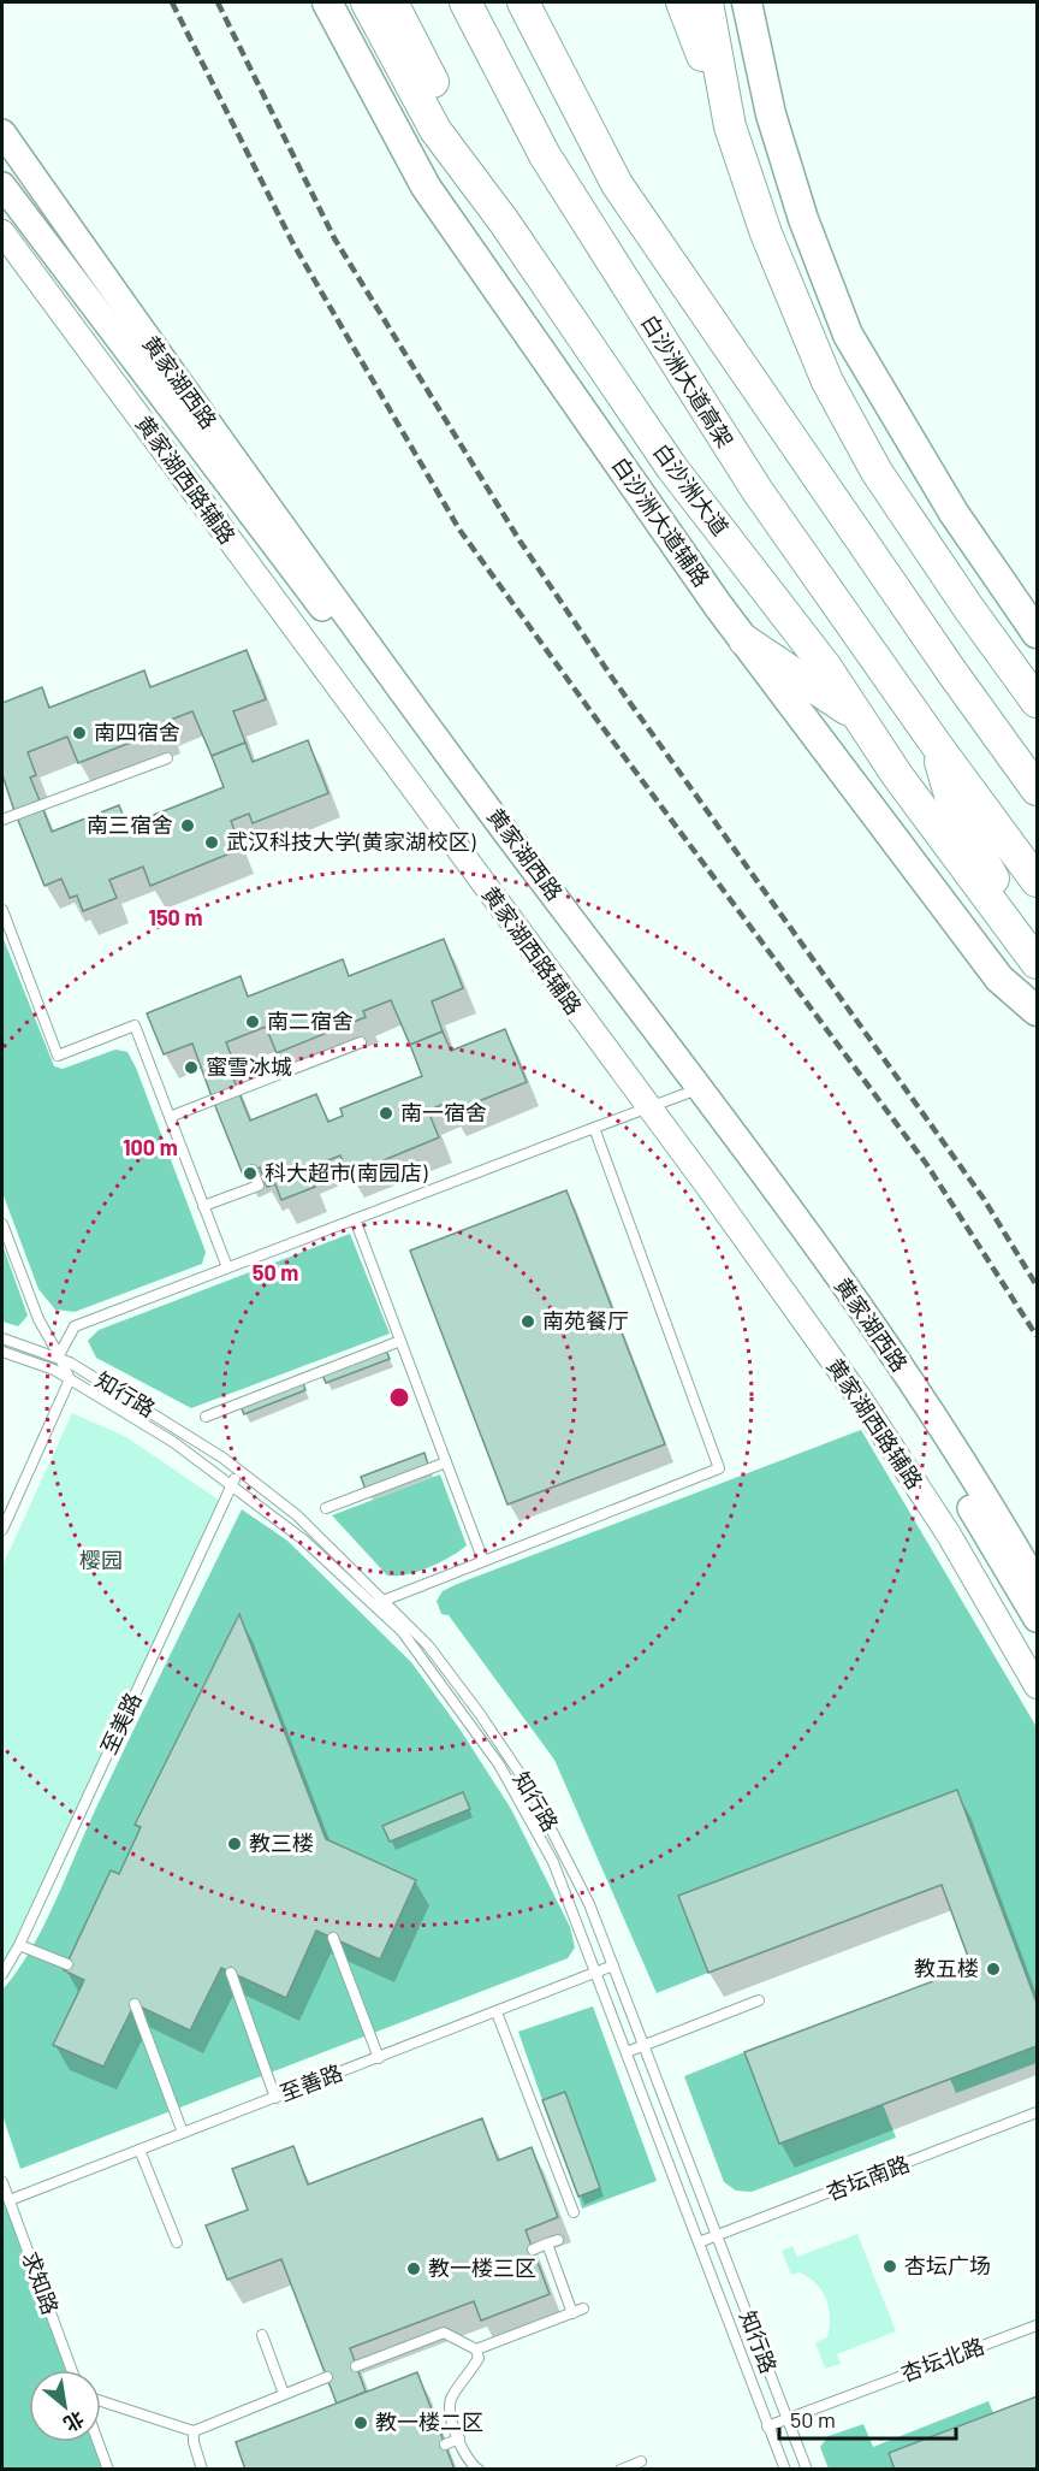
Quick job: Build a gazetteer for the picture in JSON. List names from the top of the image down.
{
  "streets": {
    "highway": ["白沙洲大道高架", "白沙洲大道"],
    "main road": ["黄家湖西路", "白沙洲大道辅路"],
    "street": ["黄家湖西路辅路"],
    "lane": [
      "知行路",
      "至美路",
      "至善路",
      "杏坛南路",
      "求知路",
      "杏坛北路"
    ]
  },
  "crossings": [
    ["知行路", "至美路"],
    ["知行路", "至善路"],
    ["知行路", "杏坛南路"],
    ["知行路", "杏坛北路"],
    ["至善路", "求知路"]
  ],
  "parks": ["樱园"],
  "places": [
    "南四宿舍",
    "南三宿舍",
    "武汉科技大学(黄家湖校区)",
    "南二宿舍",
    "蜜雪冰城",
    "南一宿舍",
    "科大超市(南园店)",
    "南苑餐厅",
    "教三楼",
    "教五楼",
    "杏坛广场",
    "教一楼三区",
    "教一楼二区"
  ],
  "scale_bar": "50 m",
  "north": "bottom right",
  "rings": ["150 m", "100 m", "50 m"]
}
